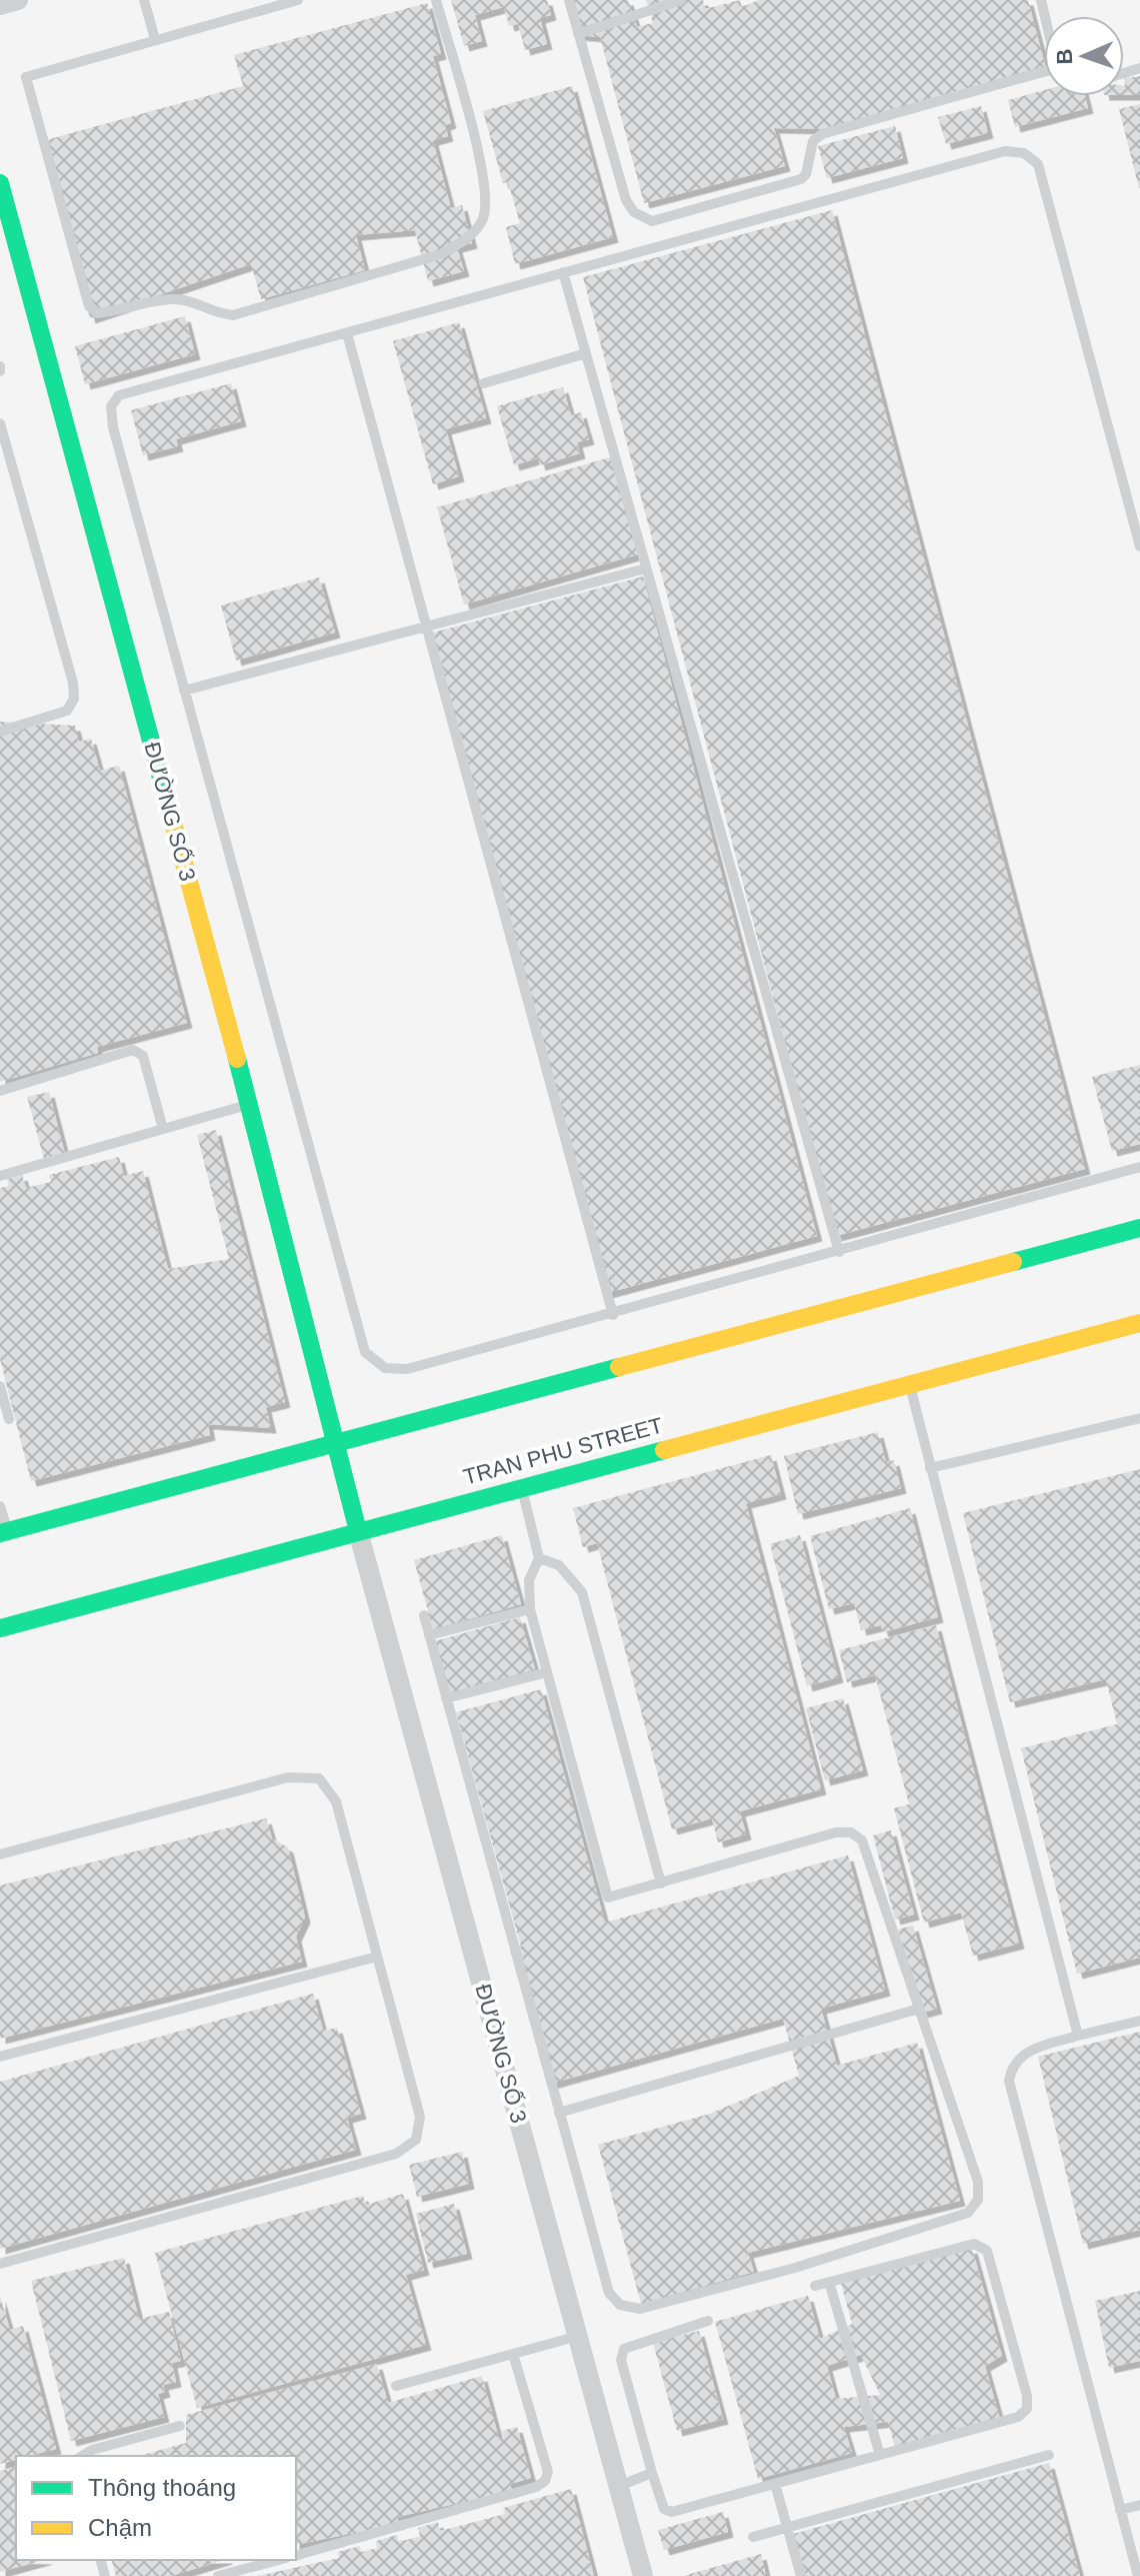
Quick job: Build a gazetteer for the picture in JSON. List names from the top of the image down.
{
  "streets": {
    "main road": ["ĐƯỜNG SỐ 3", "TRAN PHU STREET"]
  },
  "crossings": [
    ["ĐƯỜNG SỐ 3", "TRAN PHU STREET"]
  ],
  "legend": ["Thông thoáng", "Chậm"],
  "north": "left"
}
